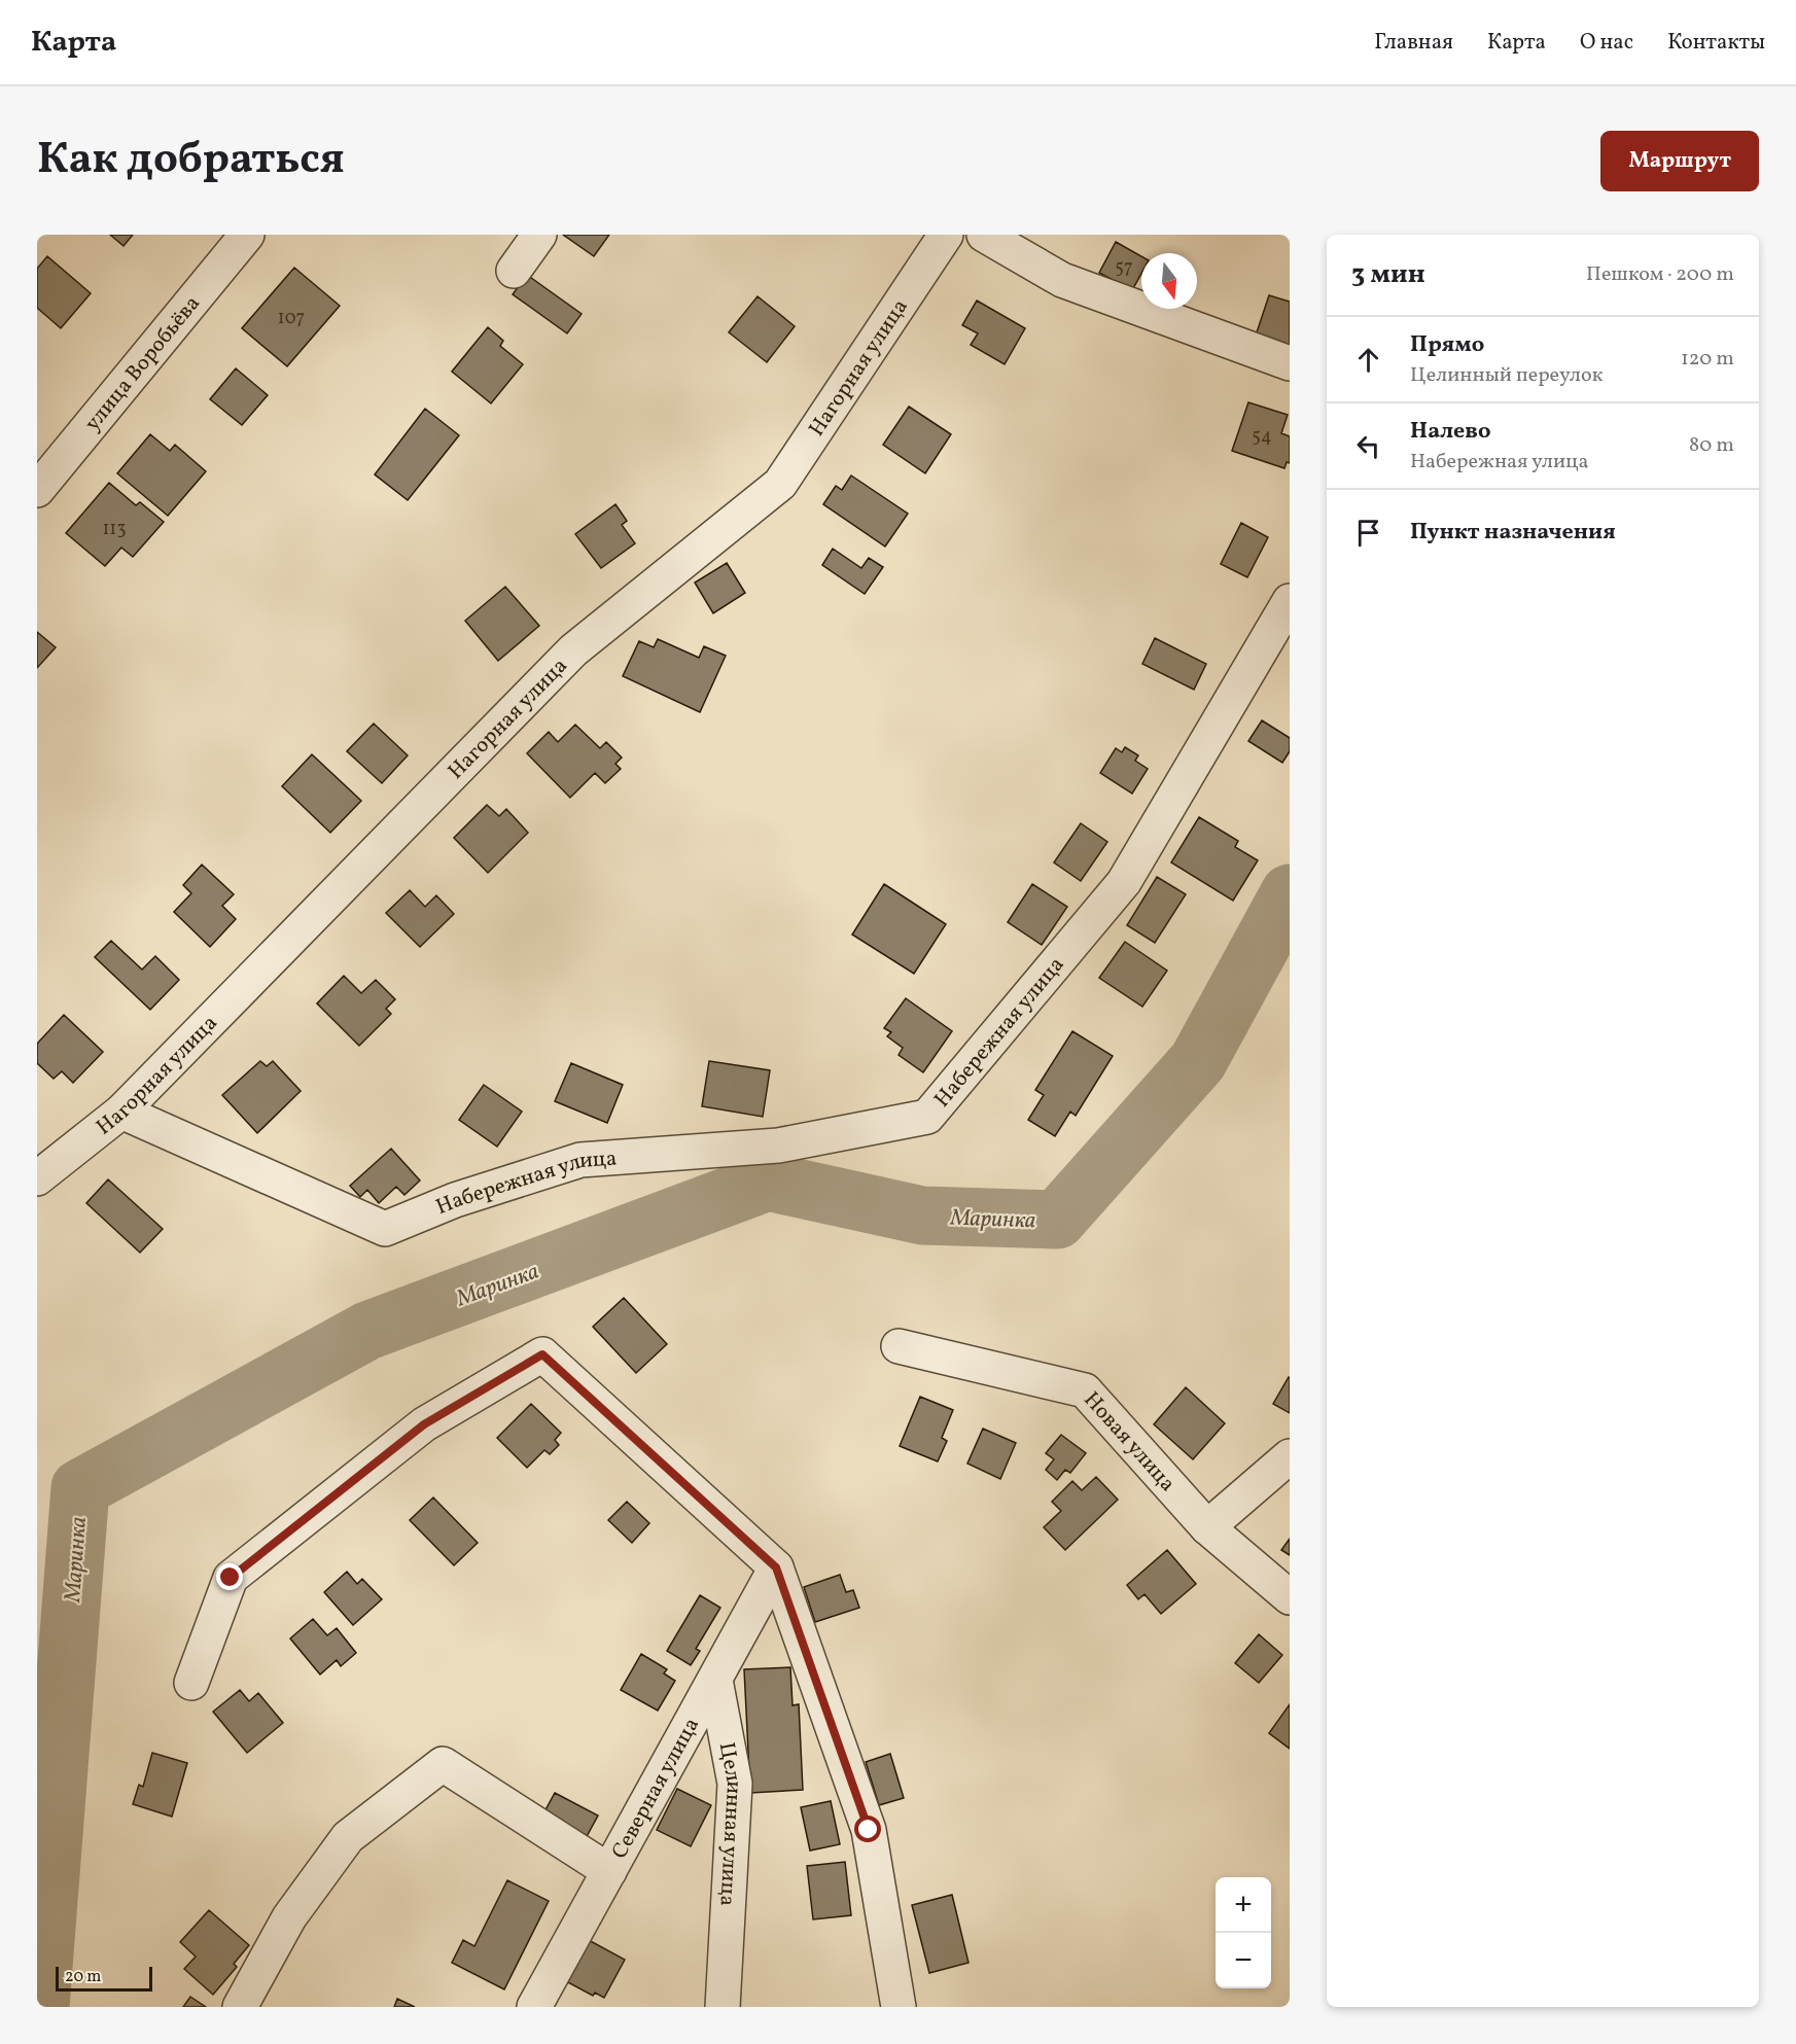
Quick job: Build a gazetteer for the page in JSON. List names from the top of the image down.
{
  "streets": {
    "street": [
      "улица Воробьёва",
      "Нагорная улица",
      "Набережная улица",
      "Новая улица",
      "Северная улица",
      "Целинная улица"
    ]
  },
  "crossings": [
    ["Нагорная улица", "Набережная улица"],
    ["Северная улица", "Целинная улица"]
  ],
  "water": ["Маринка"],
  "house_numbers": [
    "57",
    "107",
    "54",
    "113"
  ],
  "scale_bar": "20 m",
  "north": "bottom",
  "page": {
    "header": "Карта",
    "nav": [
      "Главная",
      "Карта",
      "О нас",
      "Контакты"
    ],
    "title": "Как добраться",
    "buttons": "Маршрут",
    "heading": ["3 мин", "Пешком · 200 m"],
    "list": [
      ["Прямо", "Целинный переулок", "120 m"],
      ["Налево", "Набережная улица", "80 m"],
      "Пункт назначения"
    ],
    "map_buttons": ["+", "−"],
    "scale": "20 m"
  }
}
